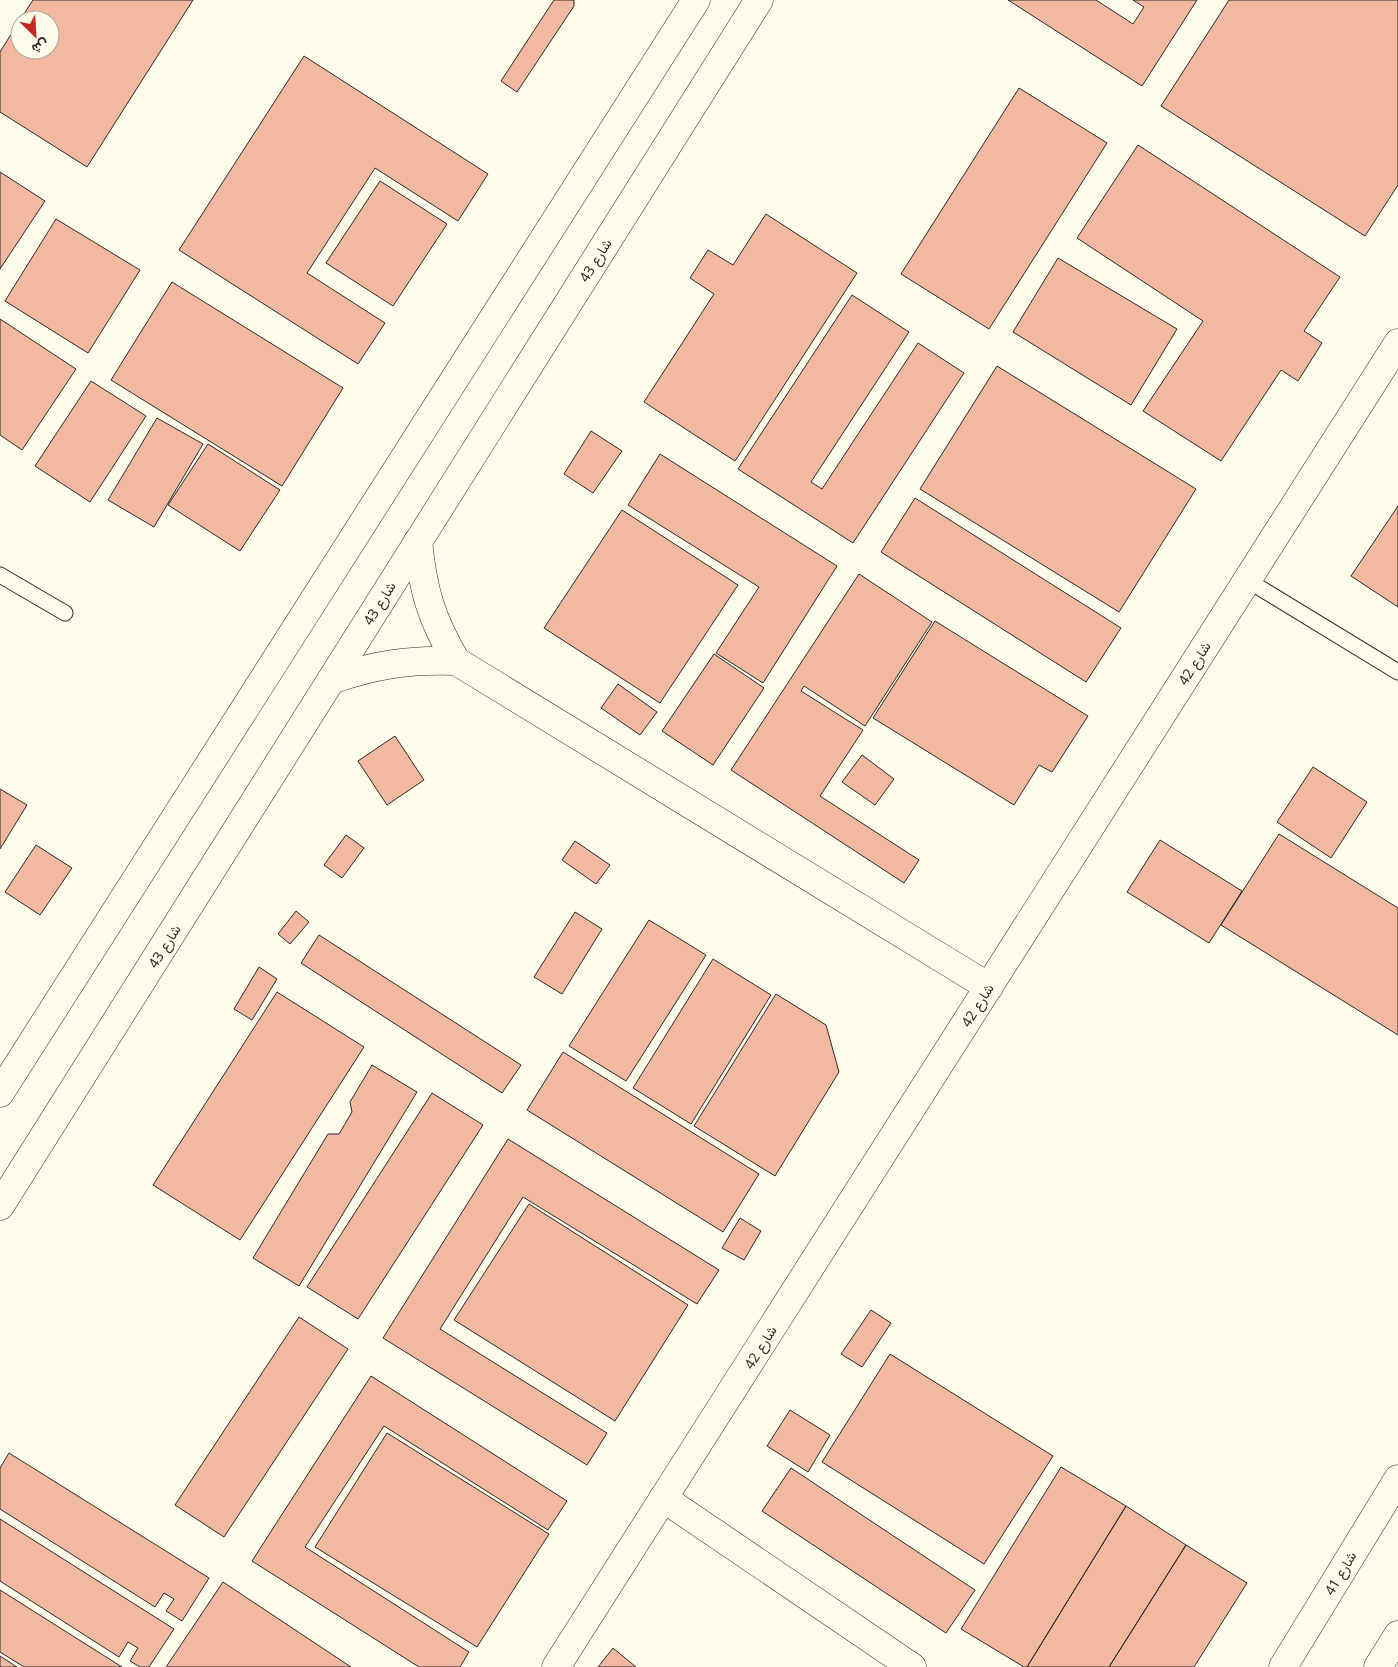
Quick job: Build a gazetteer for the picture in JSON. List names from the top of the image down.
{
  "streets": {
    "street": ["شارع 43", "شارع 42", "شارع 41"]
  },
  "north": "bottom right"
}
